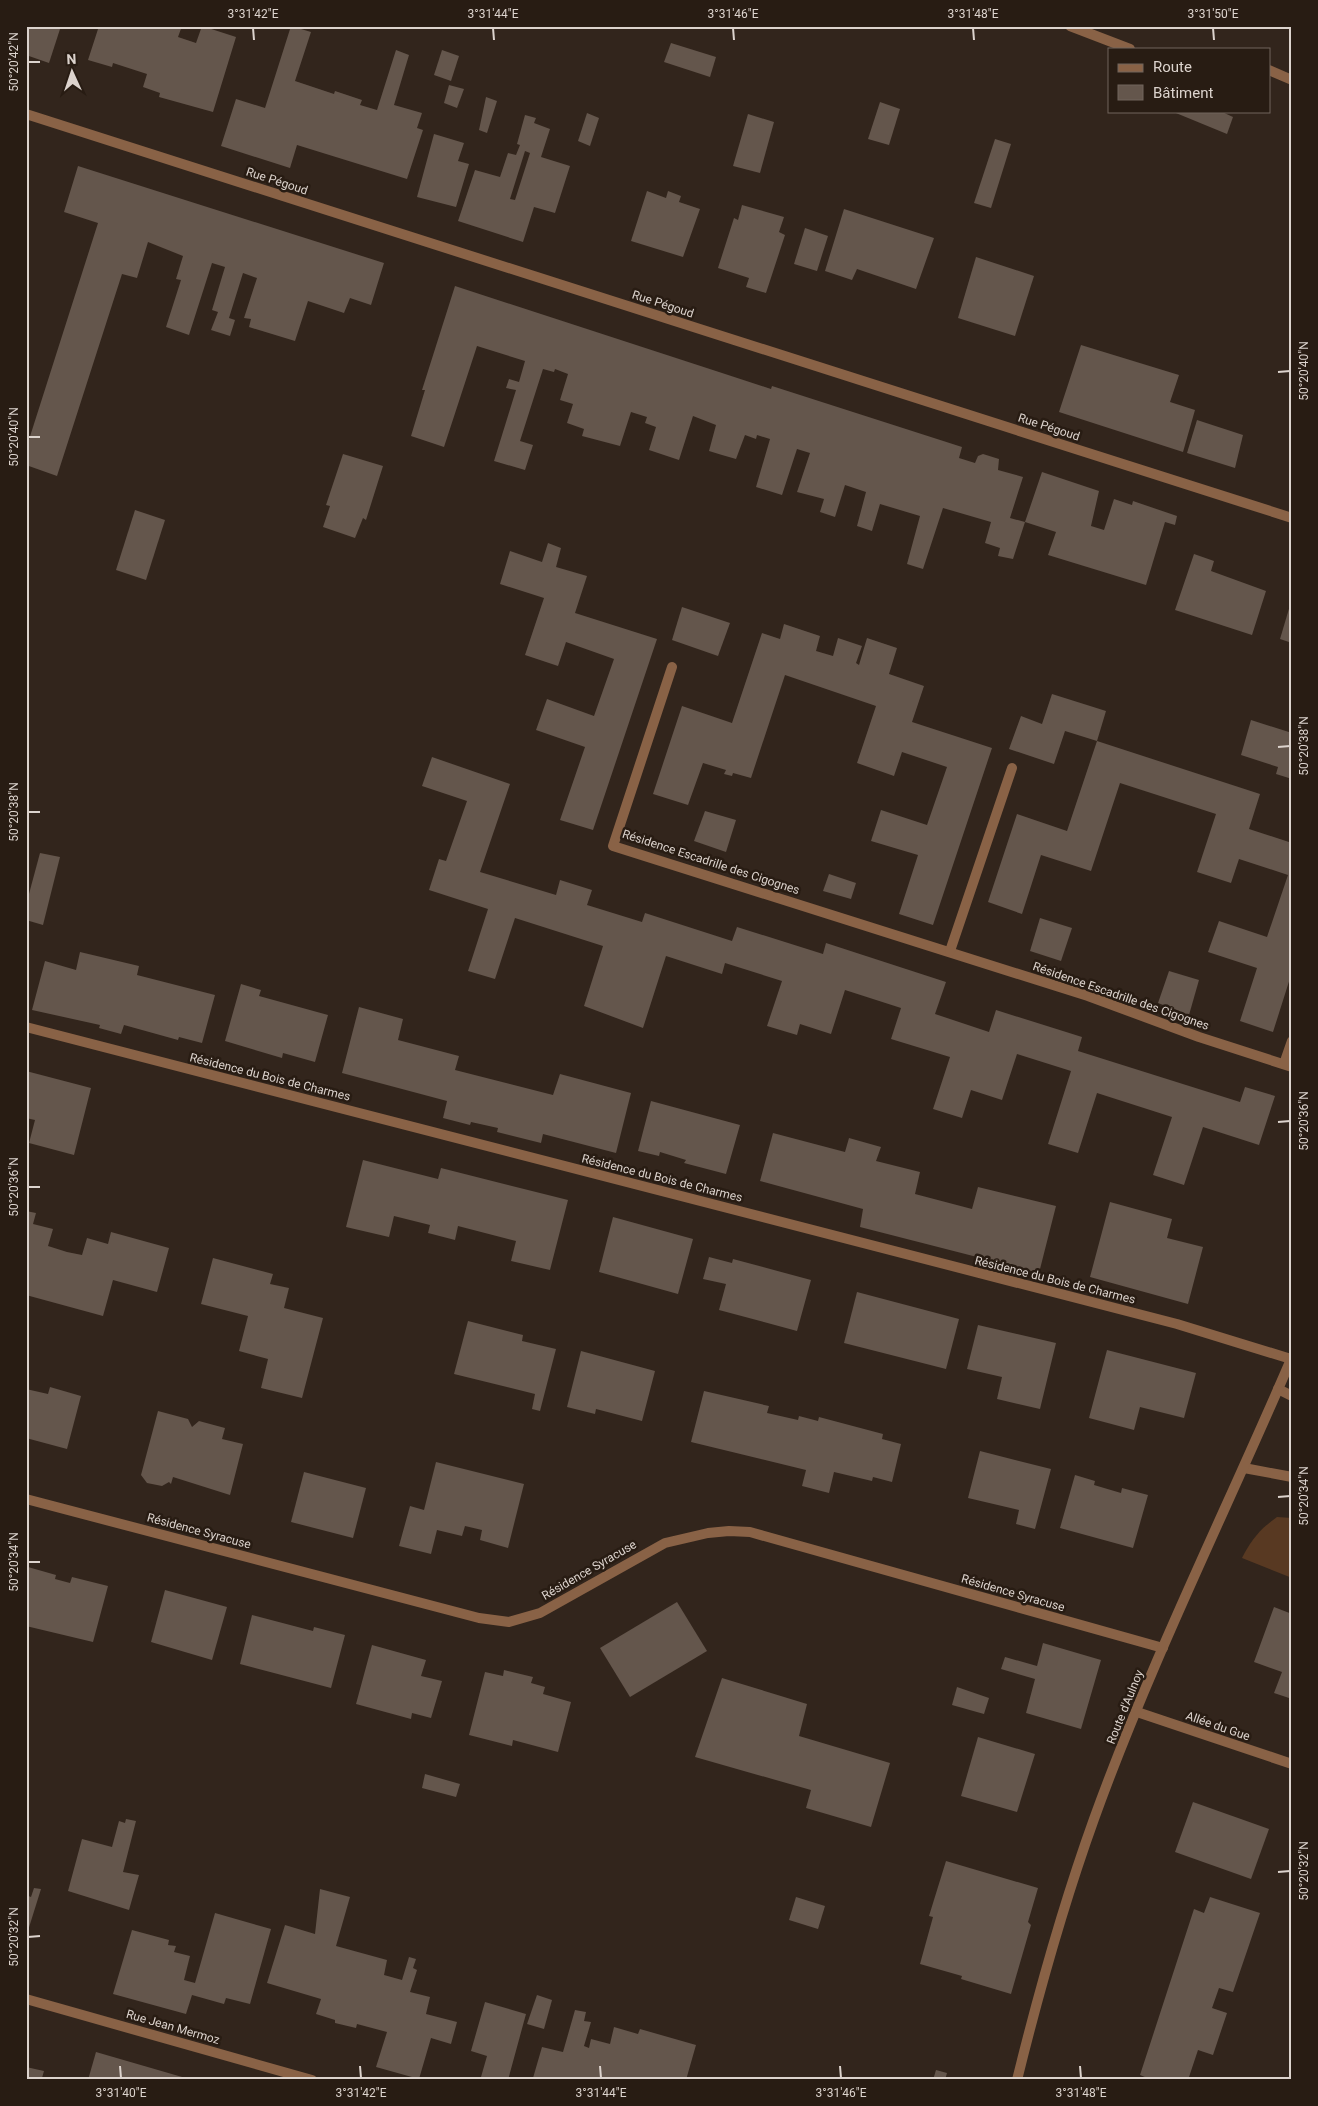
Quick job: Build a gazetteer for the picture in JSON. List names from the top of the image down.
{
  "streets": {
    "street": [
      "Rue Pégoud",
      "Résidence Escadrille des Cigognes",
      "Résidence du Bois de Charmes",
      "Résidence Syracuse",
      "Route d'Aulnoy",
      "Allée du Gue",
      "Rue Jean Mermoz"
    ]
  },
  "crossings": [
    ["Résidence du Bois de Charmes", "Route d'Aulnoy"],
    ["Résidence Syracuse", "Route d'Aulnoy"],
    ["Route d'Aulnoy", "Allée du Gue"]
  ],
  "legend": ["Route", "Bâtiment"],
  "north": "top",
  "coordinates": [
    "3°31'42\"E",
    "3°31'44\"E",
    "3°31'46\"E",
    "3°31'48\"E",
    "3°31'50\"E",
    "50°20'42\"N",
    "50°20'40\"N",
    "50°20'38\"N",
    "50°20'36\"N",
    "50°20'34\"N",
    "50°20'32\"N",
    "3°31'40\"E"
  ]
}
